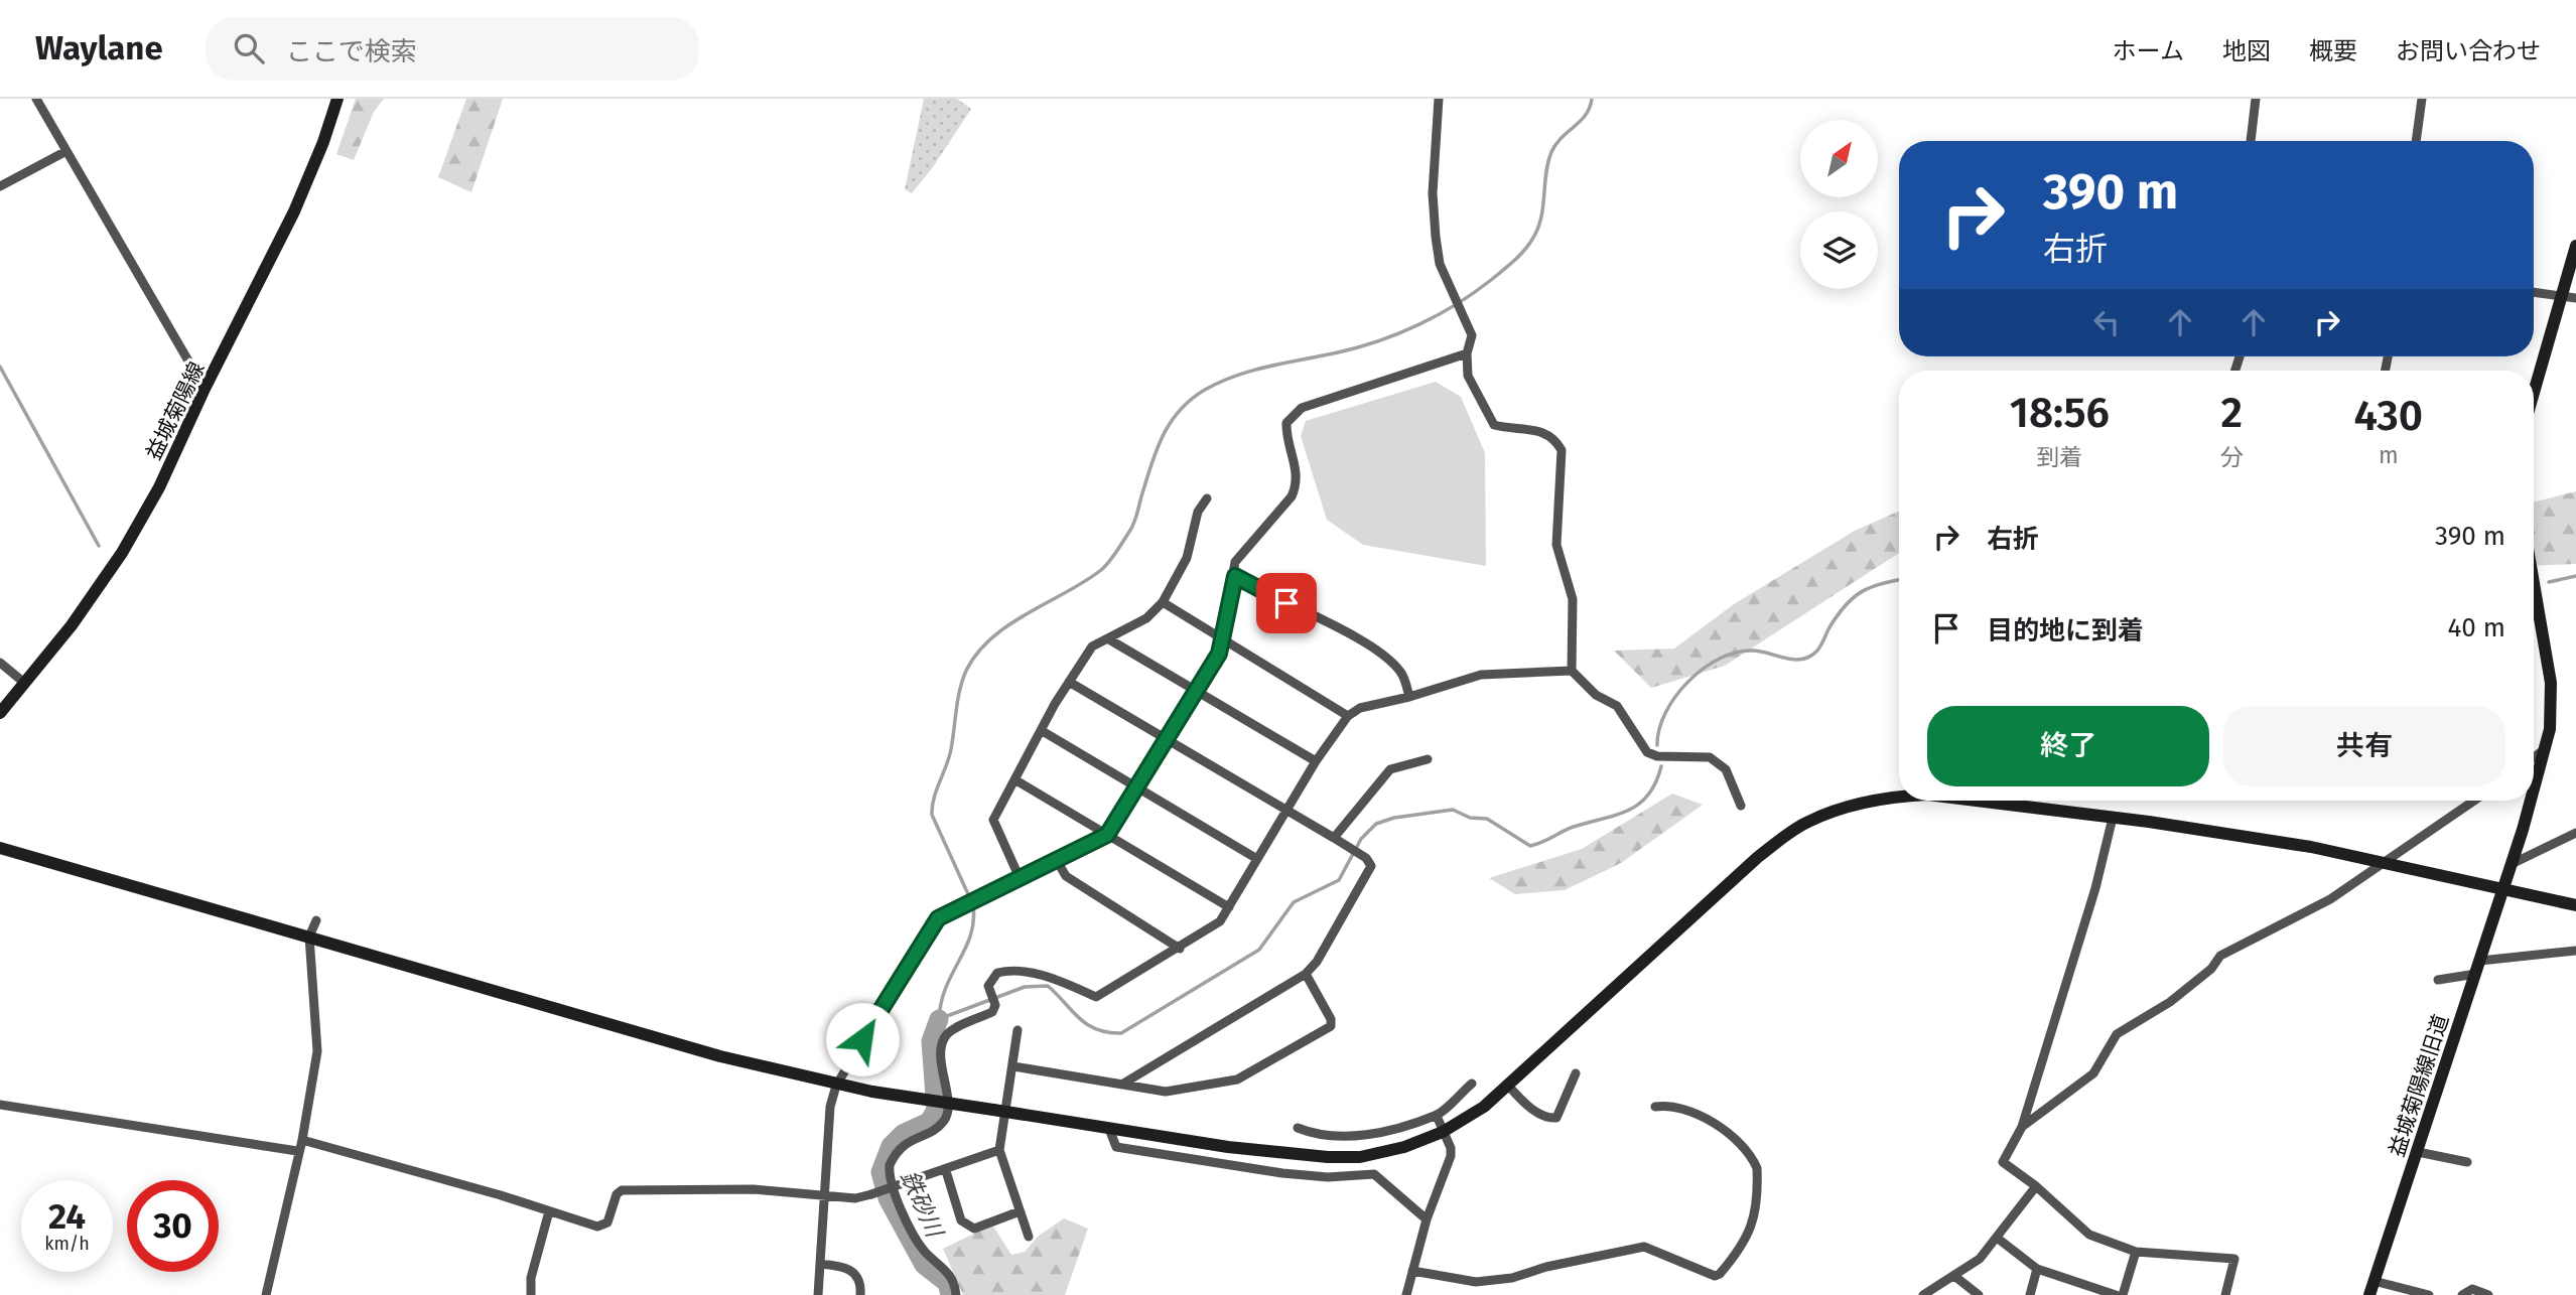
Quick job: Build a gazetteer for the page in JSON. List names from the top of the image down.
{
  "streets": {
    "street": ["益城菊陽線", "益城菊陽線旧道"]
  },
  "water": ["鉄砂川"],
  "north": "top right",
  "page": {
    "header": "Waylane",
    "search": "ここで検索",
    "nav": [
      "ホーム",
      "地図",
      "概要",
      "お問い合わせ"
    ],
    "turn": ["390 m", "右折"],
    "eta": [
      "18:56",
      "到着",
      "2",
      "分",
      "430",
      "m"
    ],
    "list": [
      {
        "name": "右折",
        "value": "390 m"
      },
      {
        "name": "目的地に到着",
        "value": "40 m"
      }
    ],
    "buttons": ["終了", "共有"],
    "speed": "24 km/h",
    "limit": "30"
  }
}
